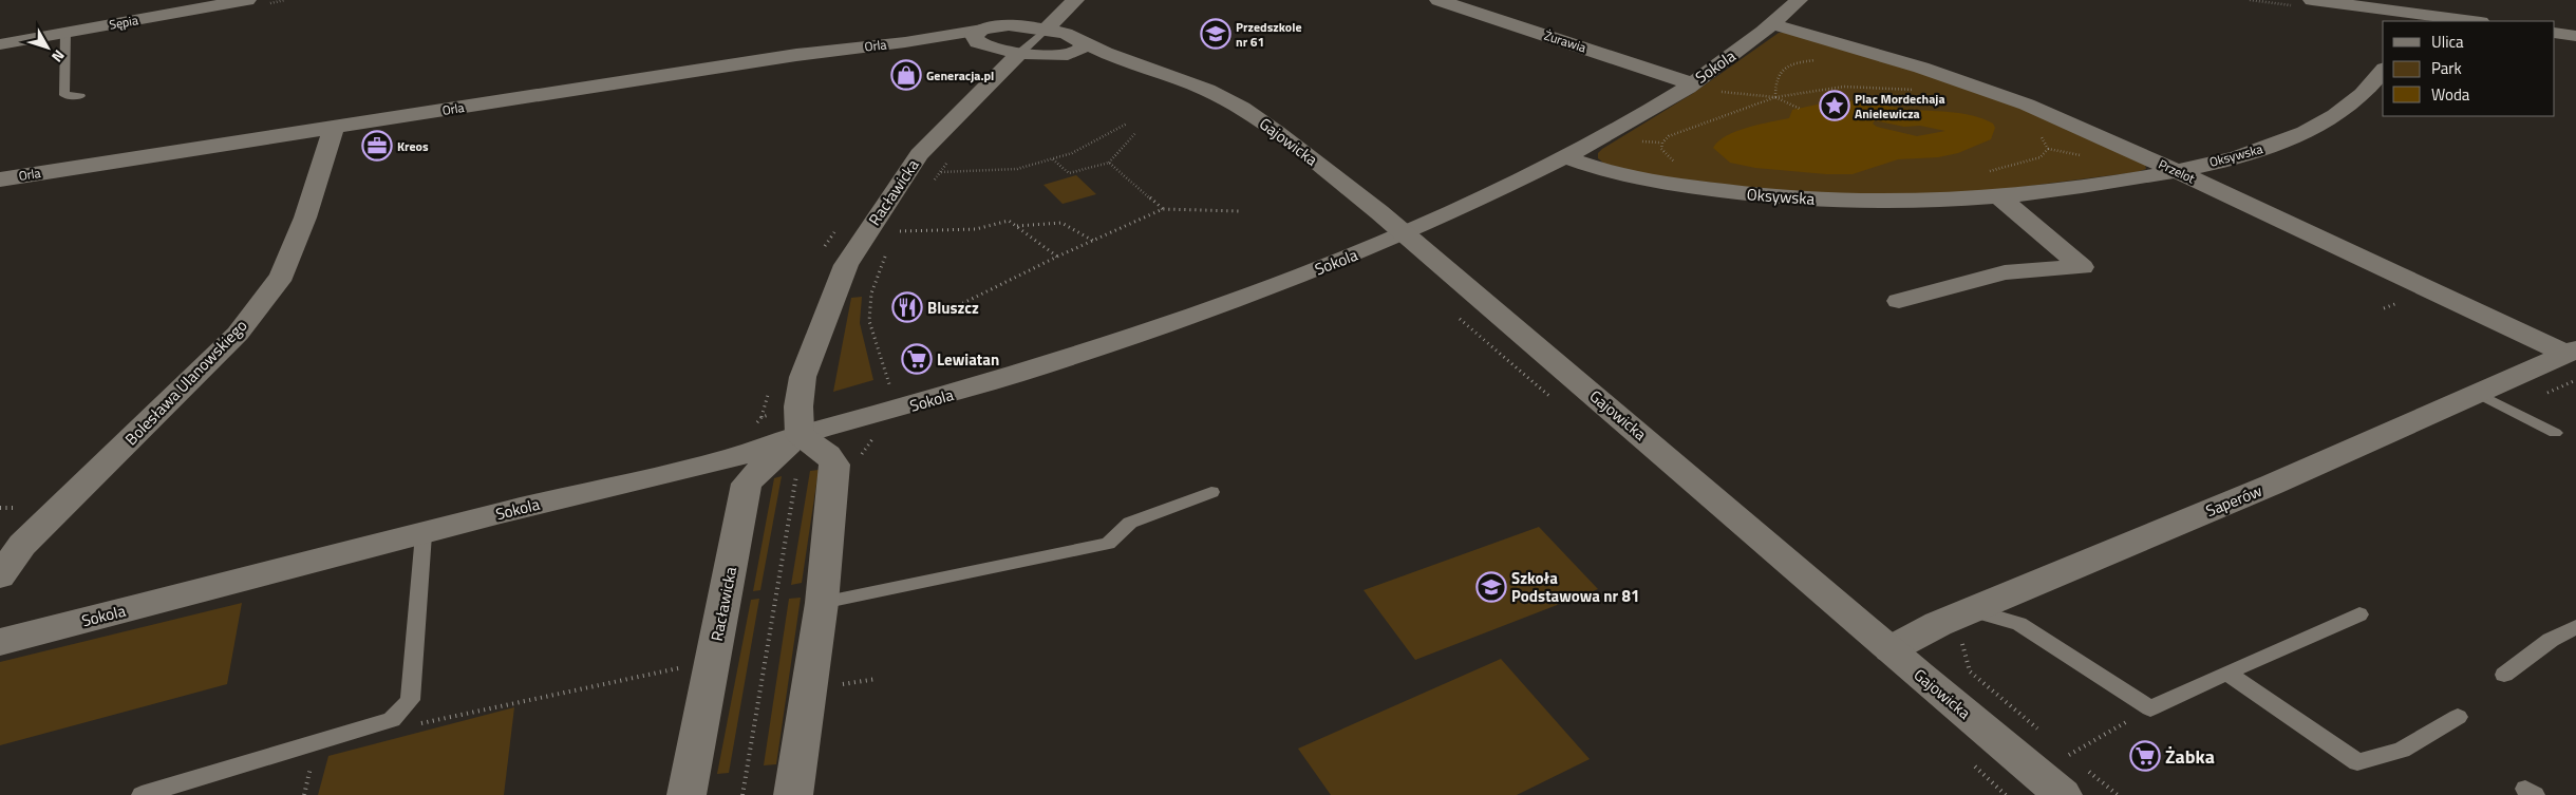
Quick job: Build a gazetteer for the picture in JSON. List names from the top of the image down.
{
  "streets": {
    "street": [
      "Sępia",
      "Żurawia",
      "Orla",
      "Sokola",
      "Gajowicka",
      "Oksywska",
      "Przelot",
      "Racławicka",
      "Bolesława Ulanowskiego",
      "Saperów"
    ]
  },
  "crossings": [
    ["Żurawia", "Sokola"],
    ["Orla", "Gajowicka"],
    ["Orla", "Bolesława Ulanowskiego"],
    ["Sokola", "Gajowicka"],
    ["Sokola", "Oksywska"],
    ["Sokola", "Przelot"],
    ["Sokola", "Racławicka"],
    ["Gajowicka", "Racławicka"],
    ["Gajowicka", "Saperów"],
    ["Oksywska", "Przelot"],
    ["Przelot", "Saperów"]
  ],
  "places": {
    "school or university": ["Przedszkole nr 61", "Szkoła Podstawowa nr 81"],
    "shop": ["Generacja.pl"],
    "place": ["Plac Mordechaja Anielewicza"],
    "office": ["Kreos"],
    "restaurant": ["Bluszcz"],
    "supermarket": ["Lewiatan", "Żabka"]
  },
  "legend": ["Ulica", "Park", "Woda"],
  "north": "bottom right"
}
